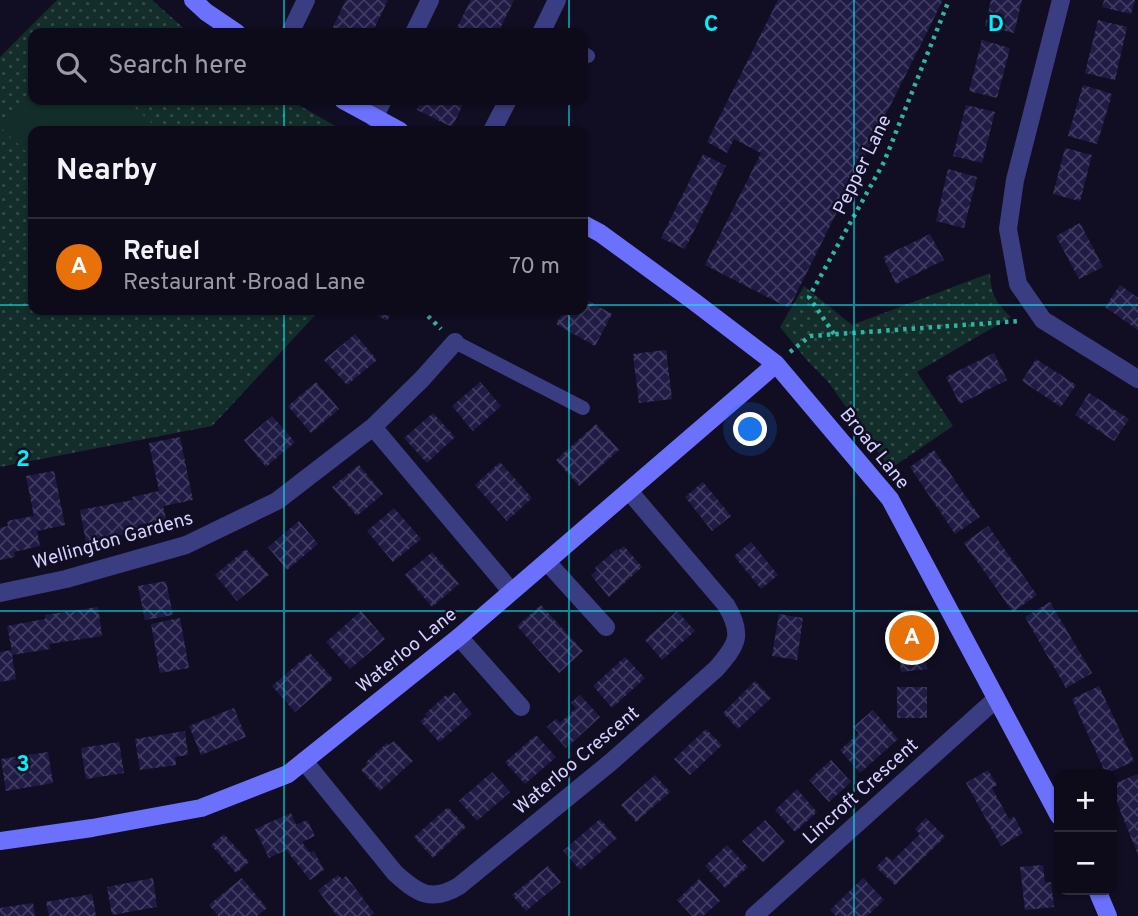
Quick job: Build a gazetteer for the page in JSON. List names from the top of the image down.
{
  "streets": {
    "street": [
      "Broad Lane",
      "Wellington Gardens",
      "Waterloo Lane",
      "Waterloo Crescent",
      "Lincroft Crescent"
    ],
    "path": ["Pepper Lane"]
  },
  "crossings": [
    ["Broad Lane", "Waterloo Lane"],
    ["Broad Lane", "Lincroft Crescent"],
    ["Waterloo Lane", "Waterloo Crescent"]
  ],
  "page": {
    "search": "Search here",
    "heading": "Nearby",
    "list": [
      {
        "mark": "A",
        "name": "Refuel",
        "note": "Restaurant · Broad Lane",
        "value": "70 m"
      }
    ],
    "pins": "A",
    "map_buttons": ["+", "−"]
  },
  "grid": {
    "columns": ["C", "D"],
    "rows": ["2", "3"]
  }
}
